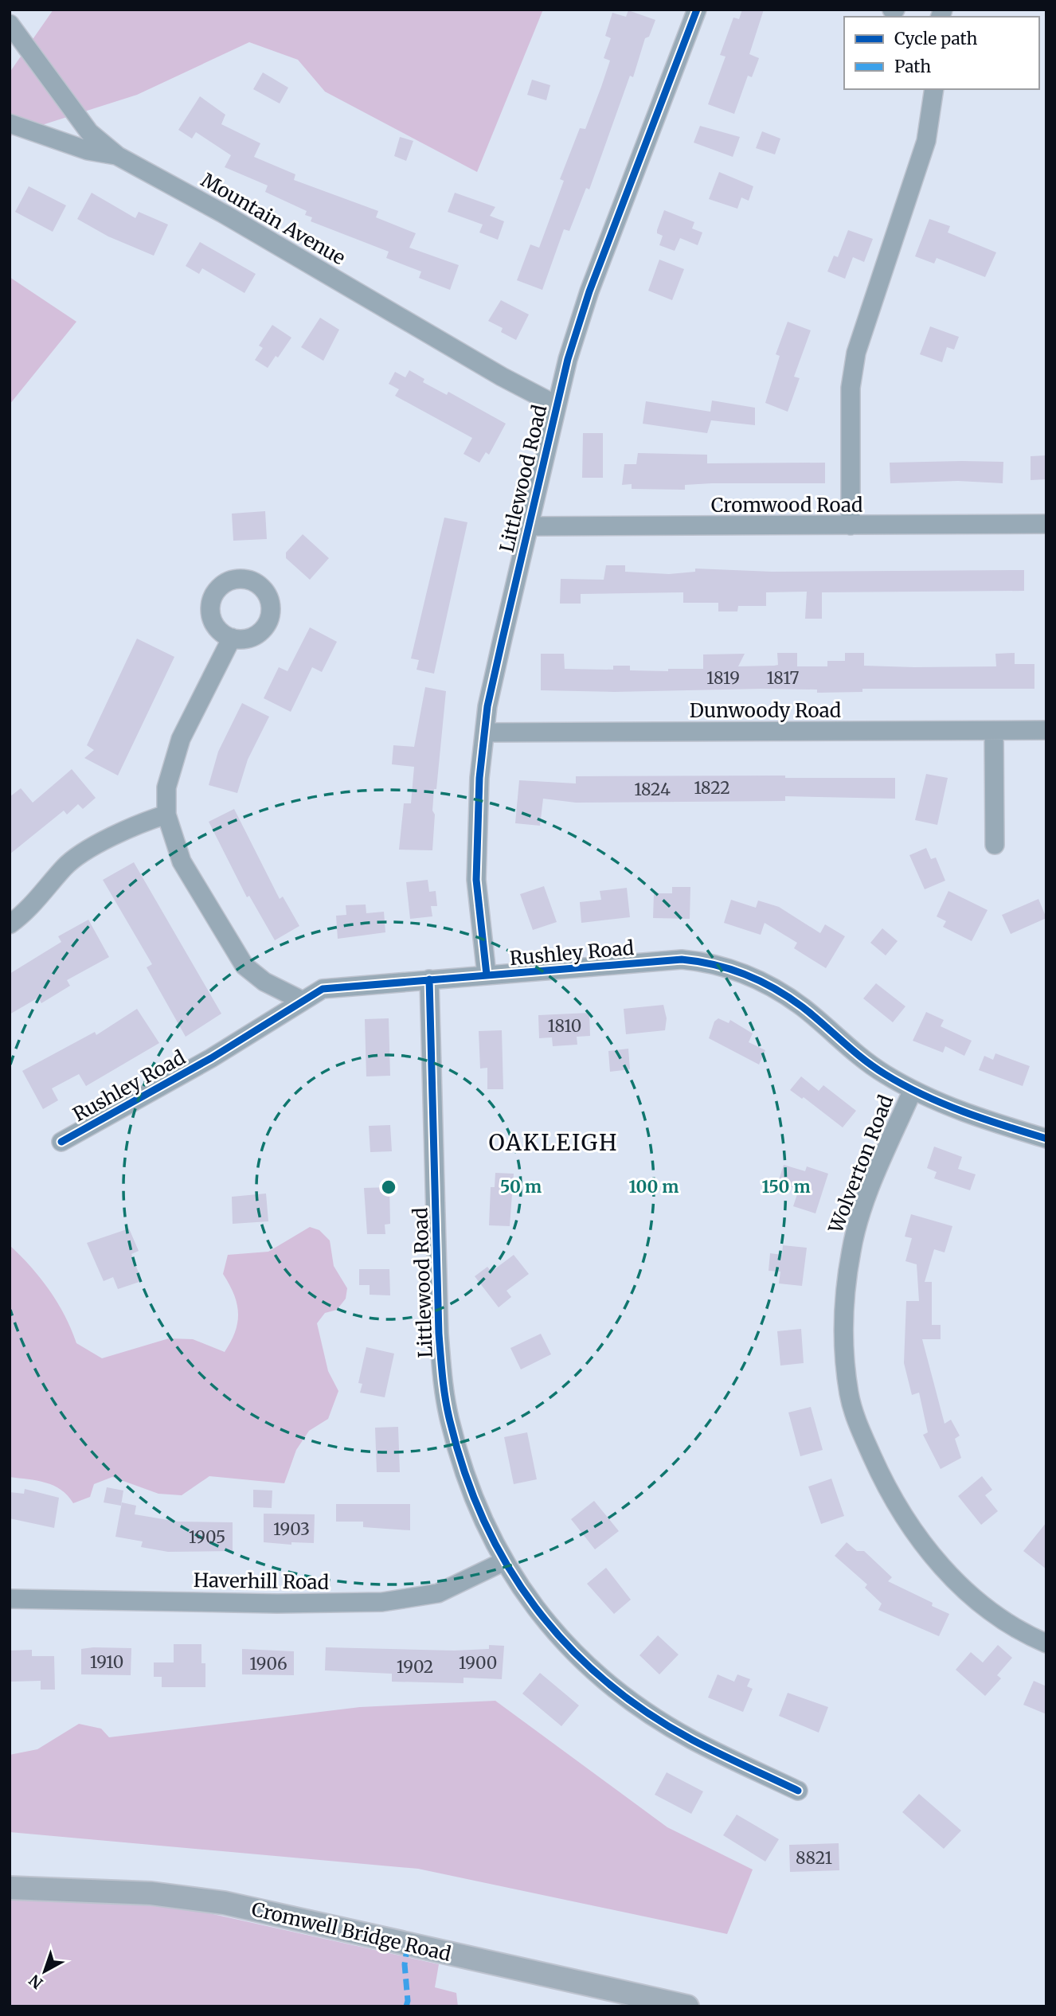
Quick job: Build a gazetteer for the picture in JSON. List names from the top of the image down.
{
  "streets": {
    "main road": ["Cromwell Bridge Road"],
    "street": [
      "Mountain Avenue",
      "Littlewood Road",
      "Cromwood Road",
      "Dunwoody Road",
      "Rushley Road",
      "Wolverton Road",
      "Haverhill Road"
    ]
  },
  "crossings": [
    ["Mountain Avenue", "Littlewood Road"],
    ["Littlewood Road", "Cromwood Road"],
    ["Littlewood Road", "Dunwoody Road"],
    ["Littlewood Road", "Rushley Road"],
    ["Littlewood Road", "Haverhill Road"],
    ["Rushley Road", "Wolverton Road"]
  ],
  "districts": ["OAKLEIGH"],
  "house_numbers": [
    "1819",
    "1817",
    "1822",
    "1824",
    "1810",
    "1903",
    "1905",
    "1910",
    "1900",
    "1906",
    "1902",
    "8821"
  ],
  "legend": ["Cycle path", "Path"],
  "north": "bottom left",
  "rings": ["50 m", "100 m", "150 m"]
}
